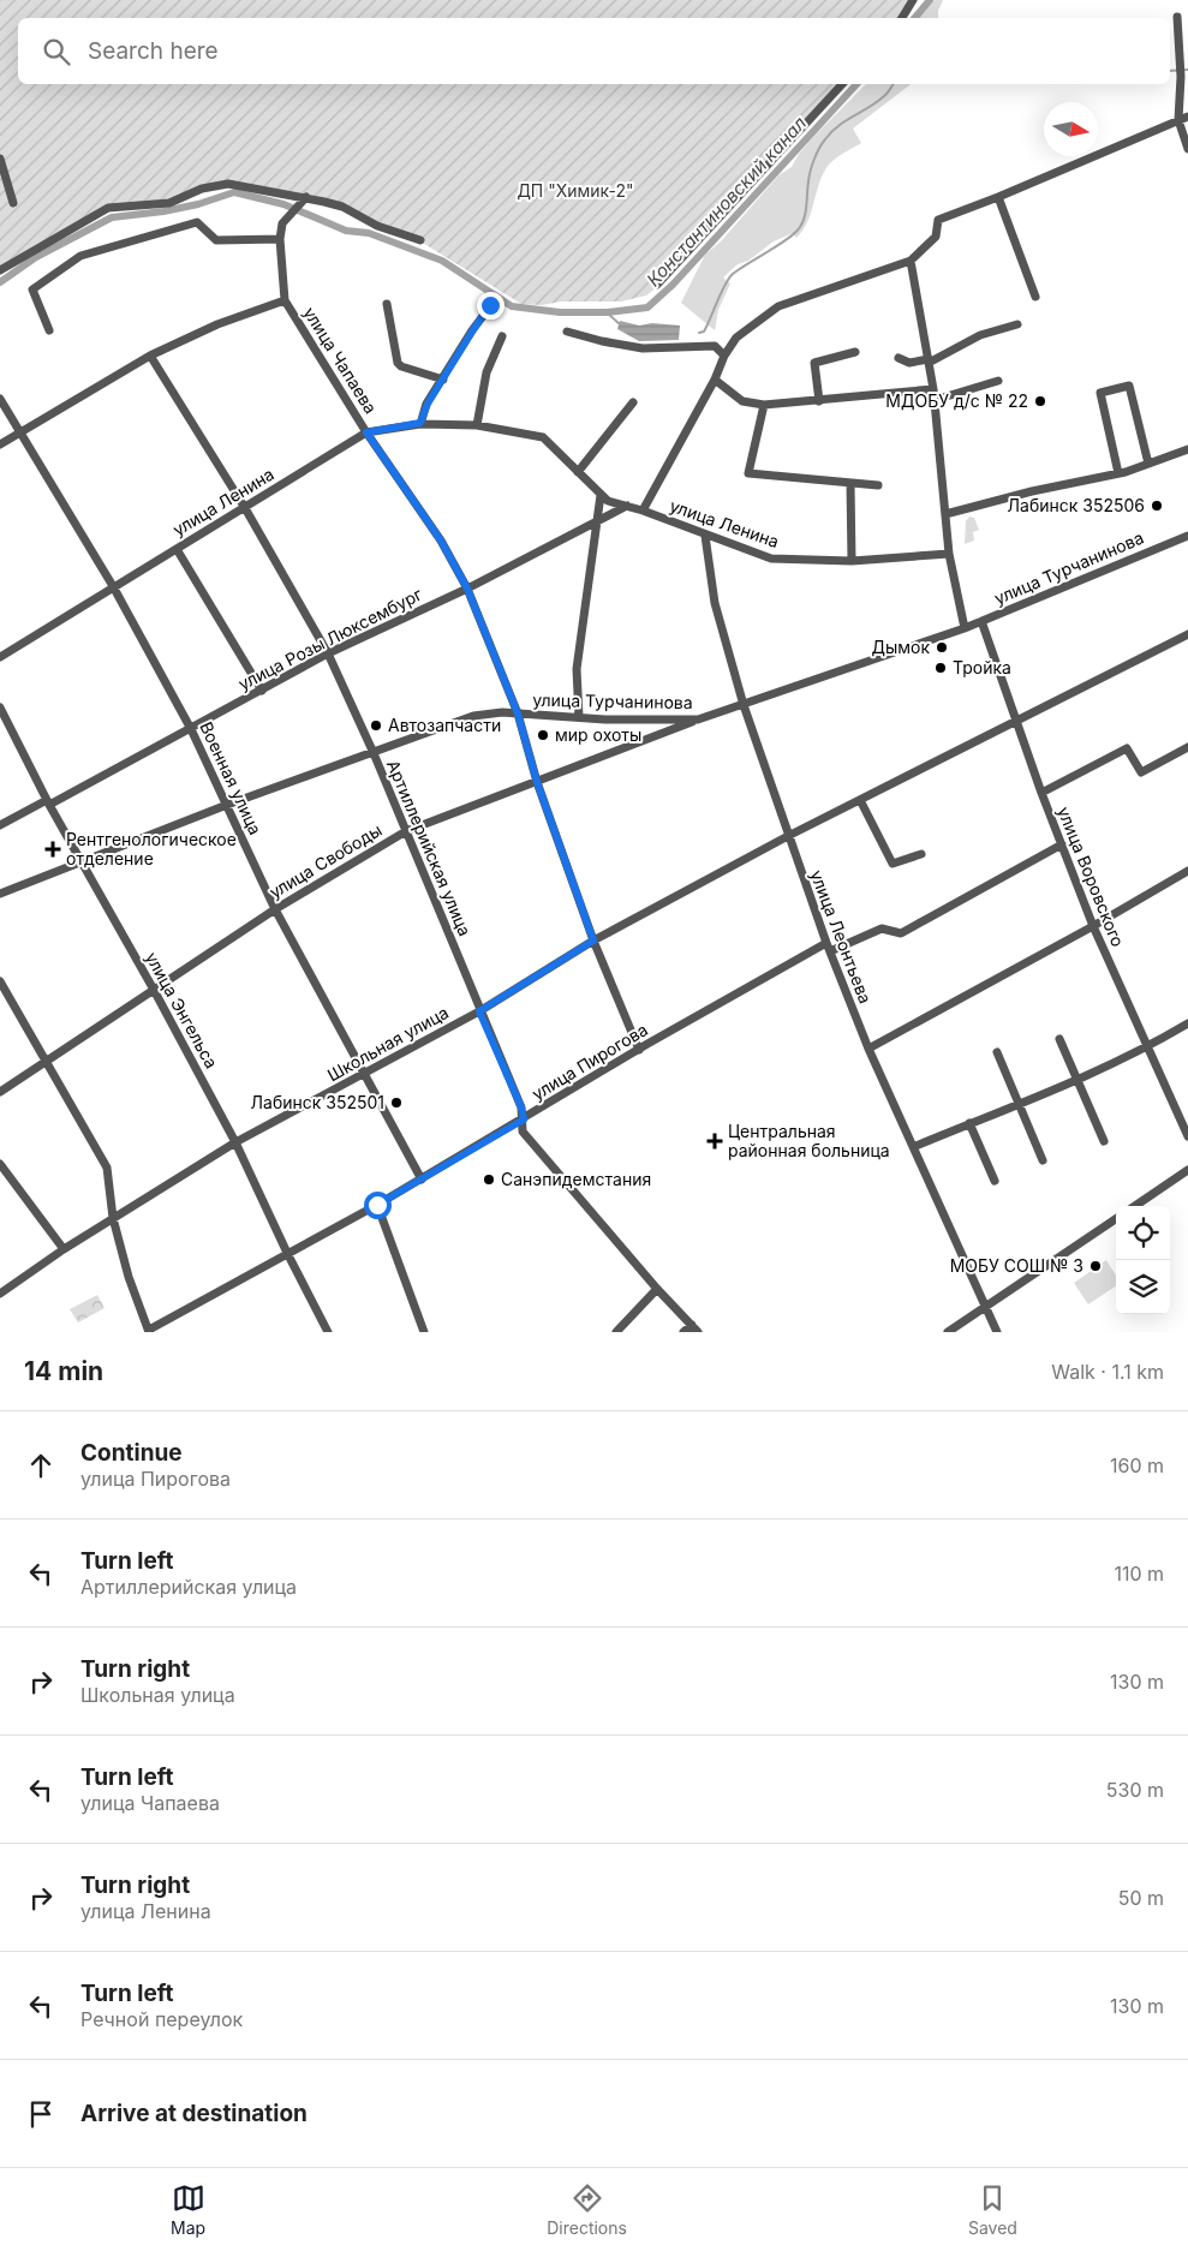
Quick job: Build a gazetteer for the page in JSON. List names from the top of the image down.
{
  "streets": {
    "street": [
      "улица Чапаева",
      "улица Ленина",
      "улица Турчанинова",
      "улица Розы Люксембург",
      "Военная улица",
      "Артиллерийская улица",
      "улица Свободы",
      "улица Воровского",
      "улица Леонтьева",
      "улица Энгельса",
      "Школьная улица",
      "улица Пирогова"
    ]
  },
  "crossings": [
    ["улица Чапаева", "улица Ленина"],
    ["улица Чапаева", "улица Турчанинова"],
    ["улица Чапаева", "улица Розы Люксембург"],
    ["улица Чапаева", "улица Свободы"],
    ["улица Чапаева", "Школьная улица"],
    ["улица Чапаева", "улица Пирогова"],
    ["улица Ленина", "улица Розы Люксембург"],
    ["улица Ленина", "Военная улица"],
    ["улица Ленина", "Артиллерийская улица"],
    ["улица Ленина", "улица Леонтьева"],
    ["улица Турчанинова", "Военная улица"],
    ["улица Турчанинова", "Артиллерийская улица"],
    ["улица Турчанинова", "улица Свободы"],
    ["улица Турчанинова", "улица Воровского"],
    ["улица Турчанинова", "улица Леонтьева"],
    ["улица Турчанинова", "улица Энгельса"],
    ["улица Розы Люксембург", "Военная улица"],
    ["улица Розы Люксембург", "Артиллерийская улица"],
    ["улица Розы Люксембург", "улица Энгельса"],
    ["Военная улица", "улица Свободы"],
    ["Военная улица", "Школьная улица"],
    ["Военная улица", "улица Пирогова"],
    ["Артиллерийская улица", "улица Свободы"],
    ["Артиллерийская улица", "Школьная улица"],
    ["Артиллерийская улица", "улица Пирогова"],
    ["улица Свободы", "улица Энгельса"],
    ["улица Воровского", "Школьная улица"],
    ["улица Воровского", "улица Пирогова"],
    ["улица Леонтьева", "Школьная улица"],
    ["улица Леонтьева", "улица Пирогова"],
    ["улица Энгельса", "Школьная улица"],
    ["улица Энгельса", "улица Пирогова"]
  ],
  "water": ["Константиновский канал"],
  "parks": ["ДП \"Химик-2\""],
  "places": {
    "other": [
      "МДОБУ д/с № 22",
      "Лабинск 352506",
      "Дымок",
      "Тройка",
      "Автозапчасти",
      "мир охоты",
      "Лабинск 352501",
      "Санэпидемстания",
      "МОБУ СОШ № 3"
    ],
    "health": ["Рентгенологическое отделение", "Центральная районная больница"]
  },
  "north": "right",
  "page": {
    "search": "Search here",
    "heading": ["14 min", "Walk · 1.1 km"],
    "list": [
      ["Continue", "улица Пирогова", "160 m"],
      ["Turn left", "Артиллерийская улица", "110 m"],
      ["Turn right", "Школьная улица", "130 m"],
      ["Turn left", "улица Чапаева", "530 m"],
      ["Turn right", "улица Ленина", "50 m"],
      ["Turn left", "Речной переулок", "130 m"],
      "Arrive at destination"
    ],
    "nav": ["Map", "Directions", "Saved"]
  }
}
